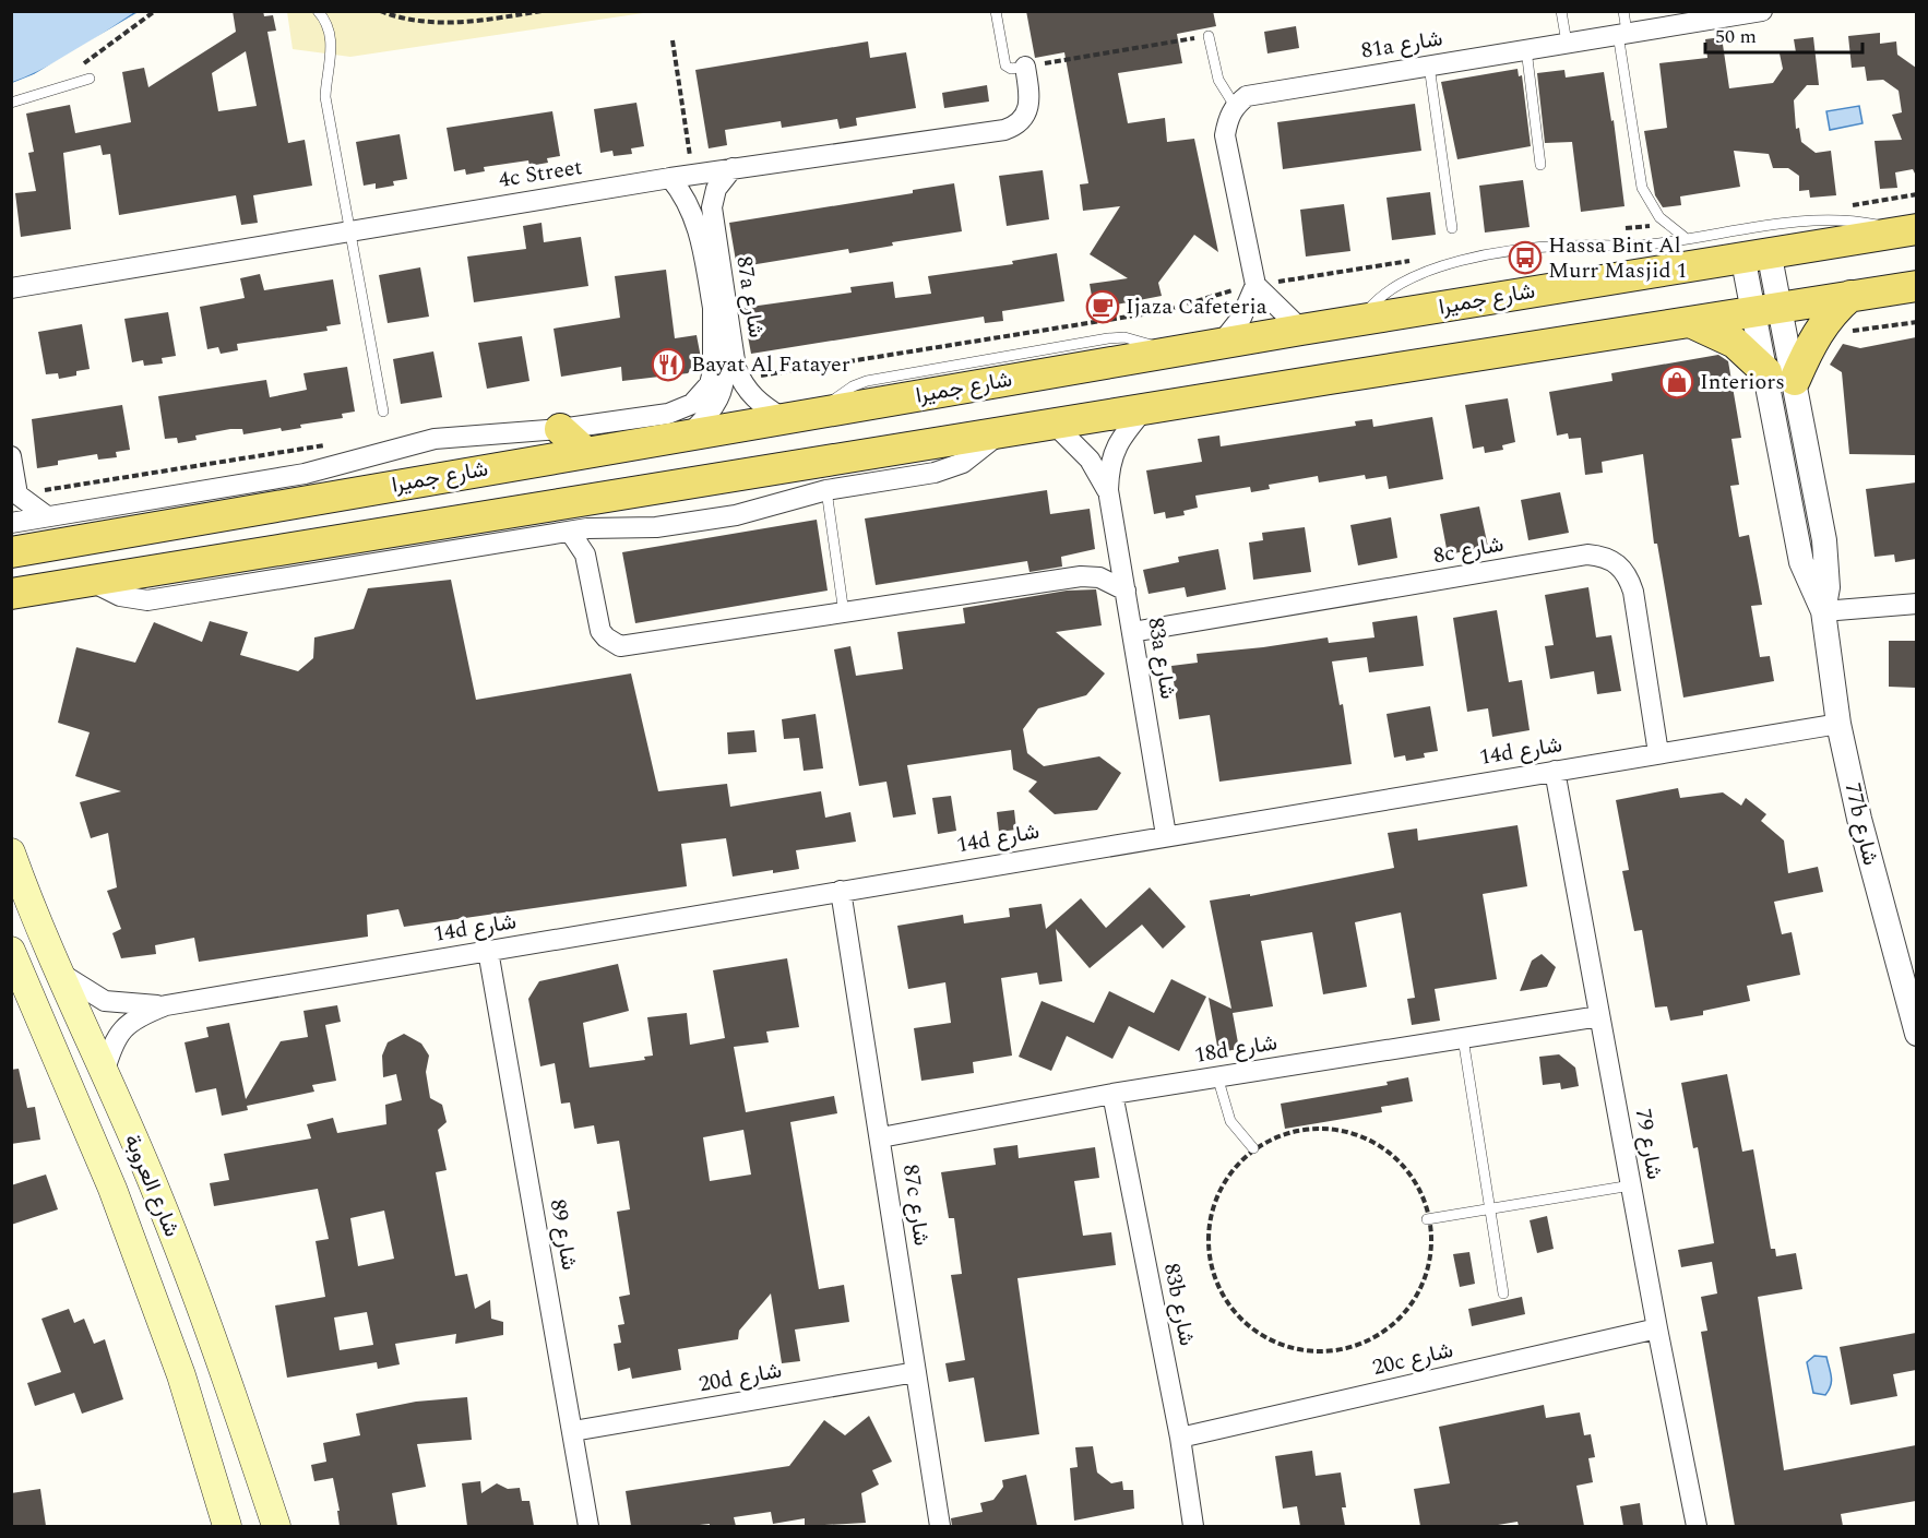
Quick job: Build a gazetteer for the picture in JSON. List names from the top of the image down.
{
  "streets": {
    "main road": ["شارع جميرا", "شارع العروبة"],
    "street": [
      "81a شارع",
      "4c Street",
      "87a شارع",
      "8c شارع",
      "83a شارع",
      "14d شارع",
      "77b شارع",
      "18d شارع",
      "شارع 79",
      "87c شارع",
      "شارع 89",
      "83b شارع",
      "20c شارع",
      "20d شارع"
    ]
  },
  "crossings": [
    ["4c Street", "87a شارع"],
    ["87a شارع", "شارع جميرا"],
    ["شارع جميرا", "77b شارع"],
    ["8c شارع", "83a شارع"],
    ["8c شارع", "14d شارع"],
    ["83a شارع", "14d شارع"],
    ["14d شارع", "77b شارع"],
    ["14d شارع", "شارع 79"],
    ["14d شارع", "شارع العروبة"],
    ["14d شارع", "87c شارع"],
    ["14d شارع", "شارع 89"],
    ["18d شارع", "شارع 79"],
    ["18d شارع", "87c شارع"],
    ["18d شارع", "83b شارع"],
    ["شارع 79", "20c شارع"],
    ["87c شارع", "20d شارع"],
    ["شارع 89", "20d شارع"],
    ["83b شارع", "20c شارع"]
  ],
  "places": {
    "bus stop": ["Hassa Bint Al Murr Masjid 1"],
    "cafe": ["Ijaza Cafeteria"],
    "restaurant": ["Bayat Al Fatayer"],
    "shop": ["Interiors"]
  },
  "scale_bar": "50 m"
}
